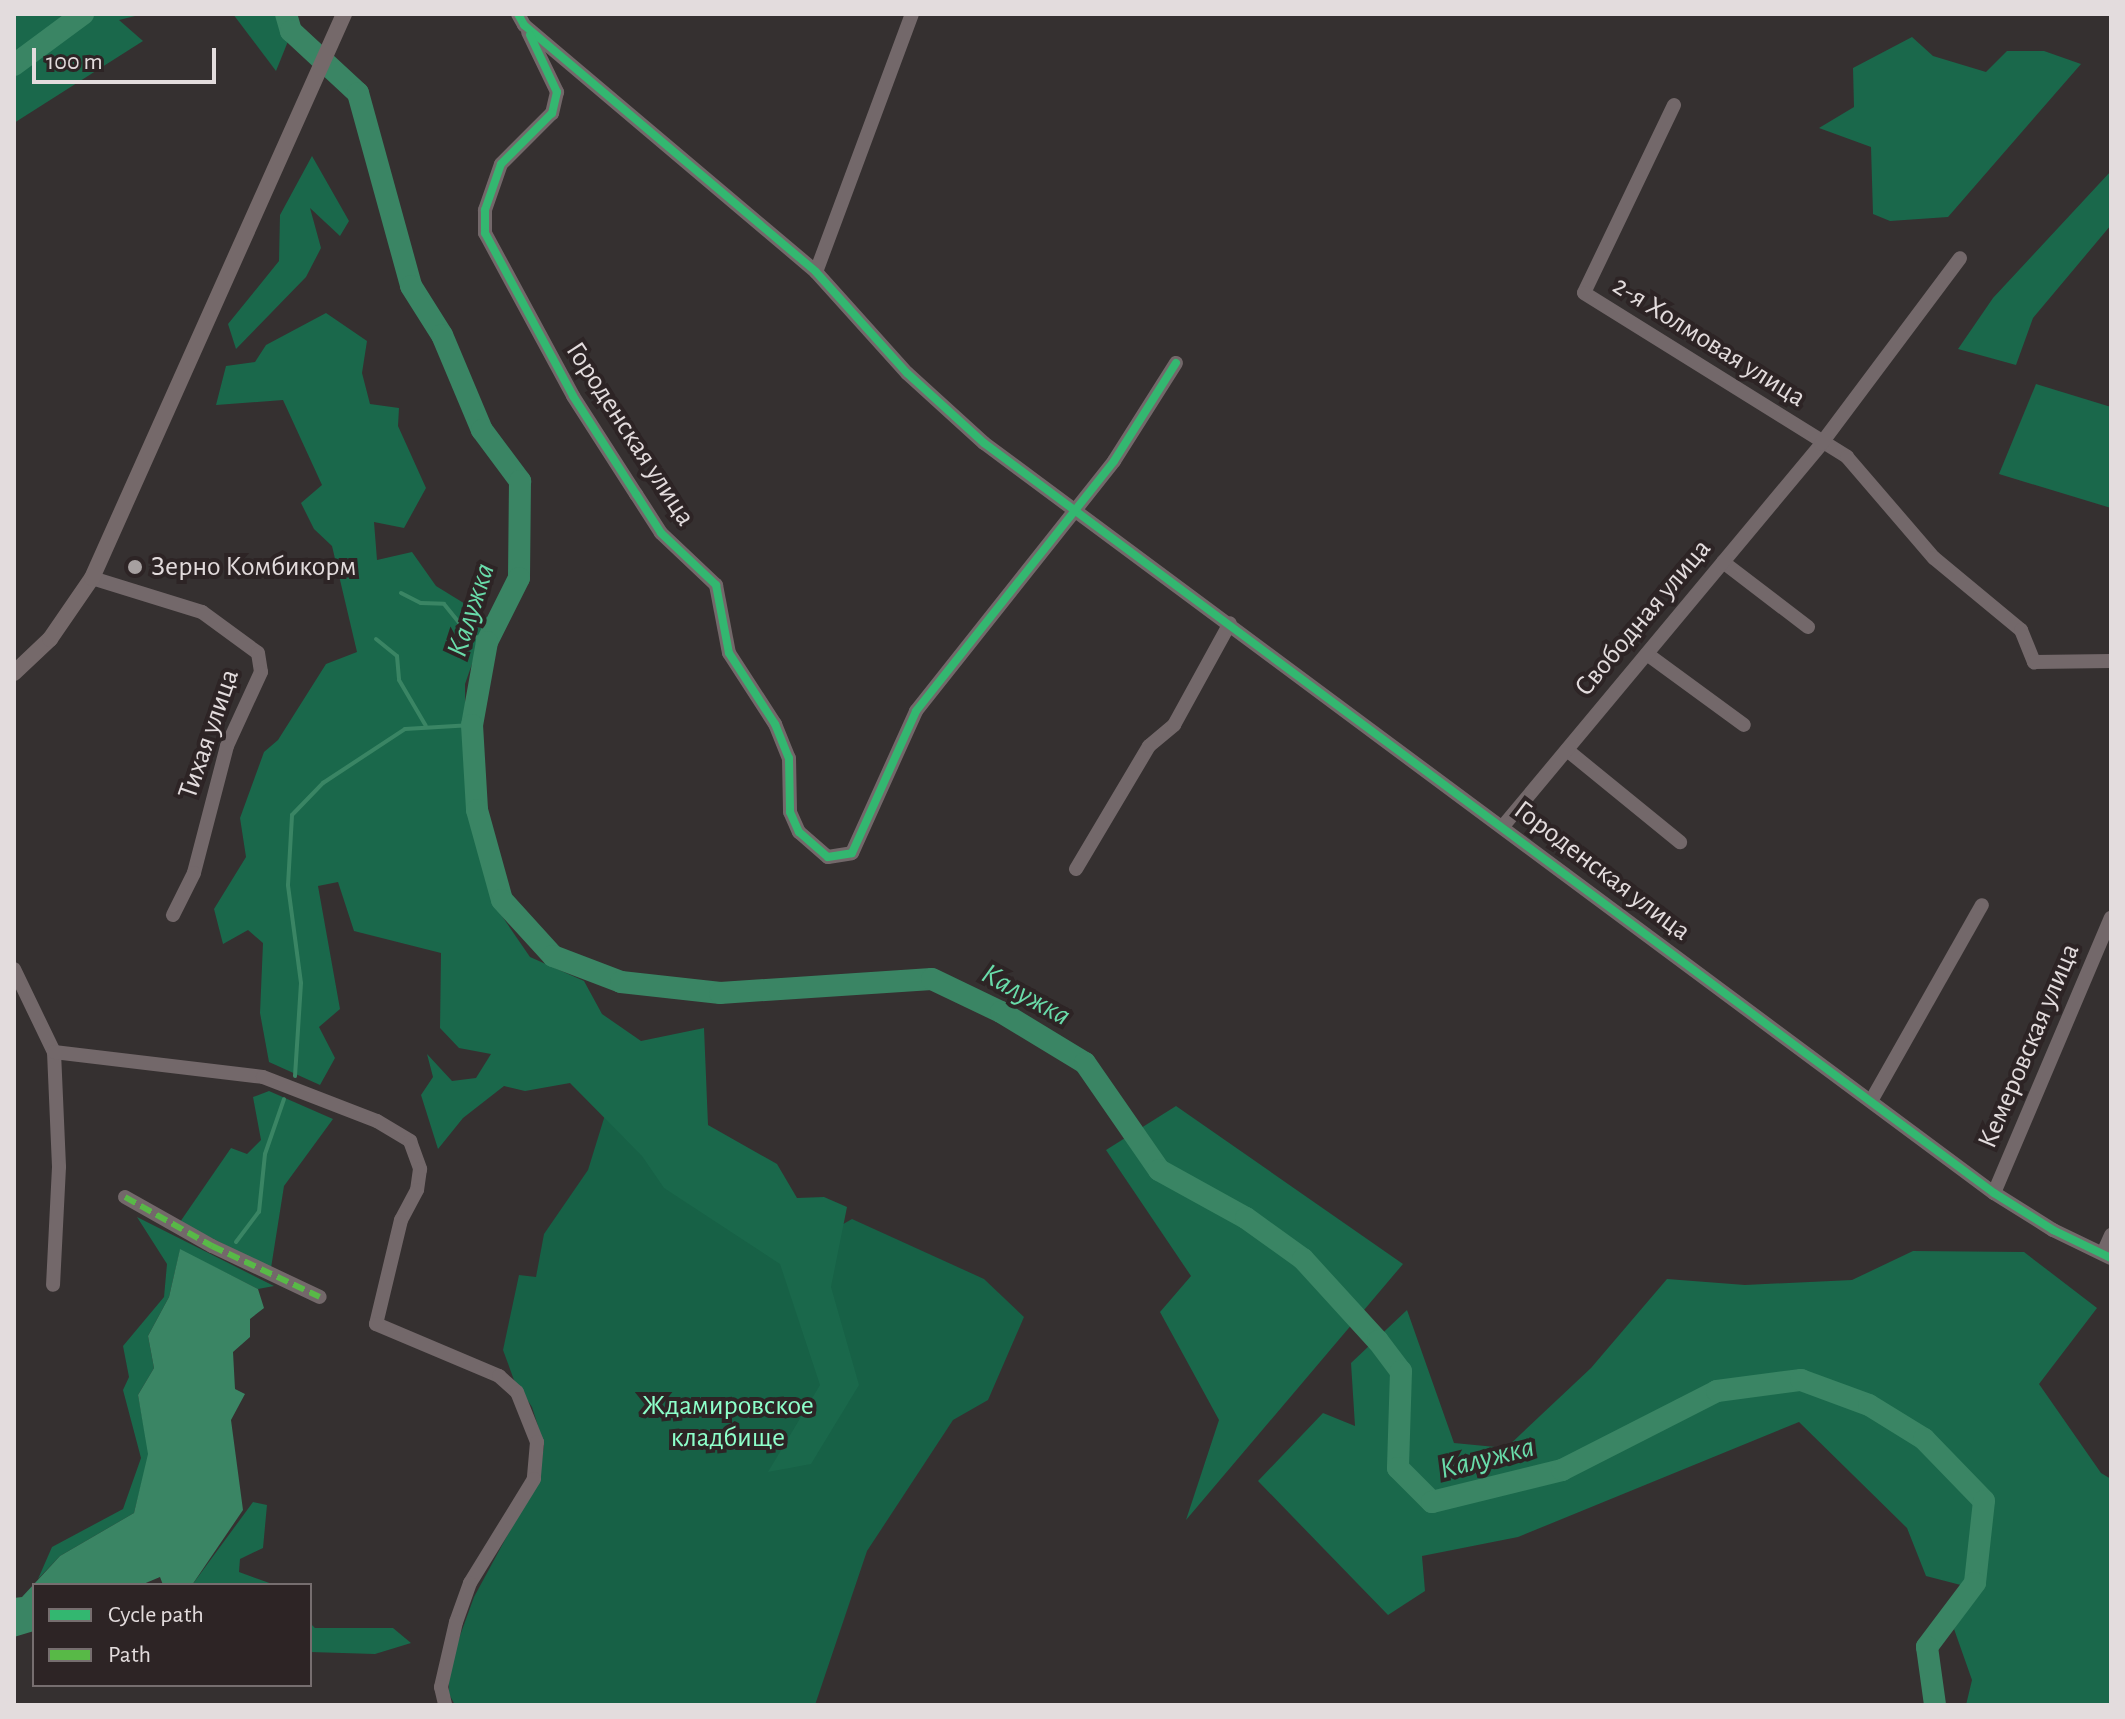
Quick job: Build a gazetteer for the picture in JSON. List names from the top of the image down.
{
  "streets": {
    "street": [
      "2-я Холмовая улица",
      "Городенская улица",
      "Свободная улица",
      "Тихая улица",
      "Кемеровская улица"
    ]
  },
  "crossings": [
    ["2-я Холмовая улица", "Свободная улица"],
    ["Городенская улица", "Свободная улица"],
    ["Городенская улица", "Кемеровская улица"]
  ],
  "water": ["Калужка"],
  "parks": ["Ждамировское кладбище"],
  "places": ["Зерно Комбикорм"],
  "legend": ["Cycle path", "Path"],
  "scale_bar": "100 m"
}
